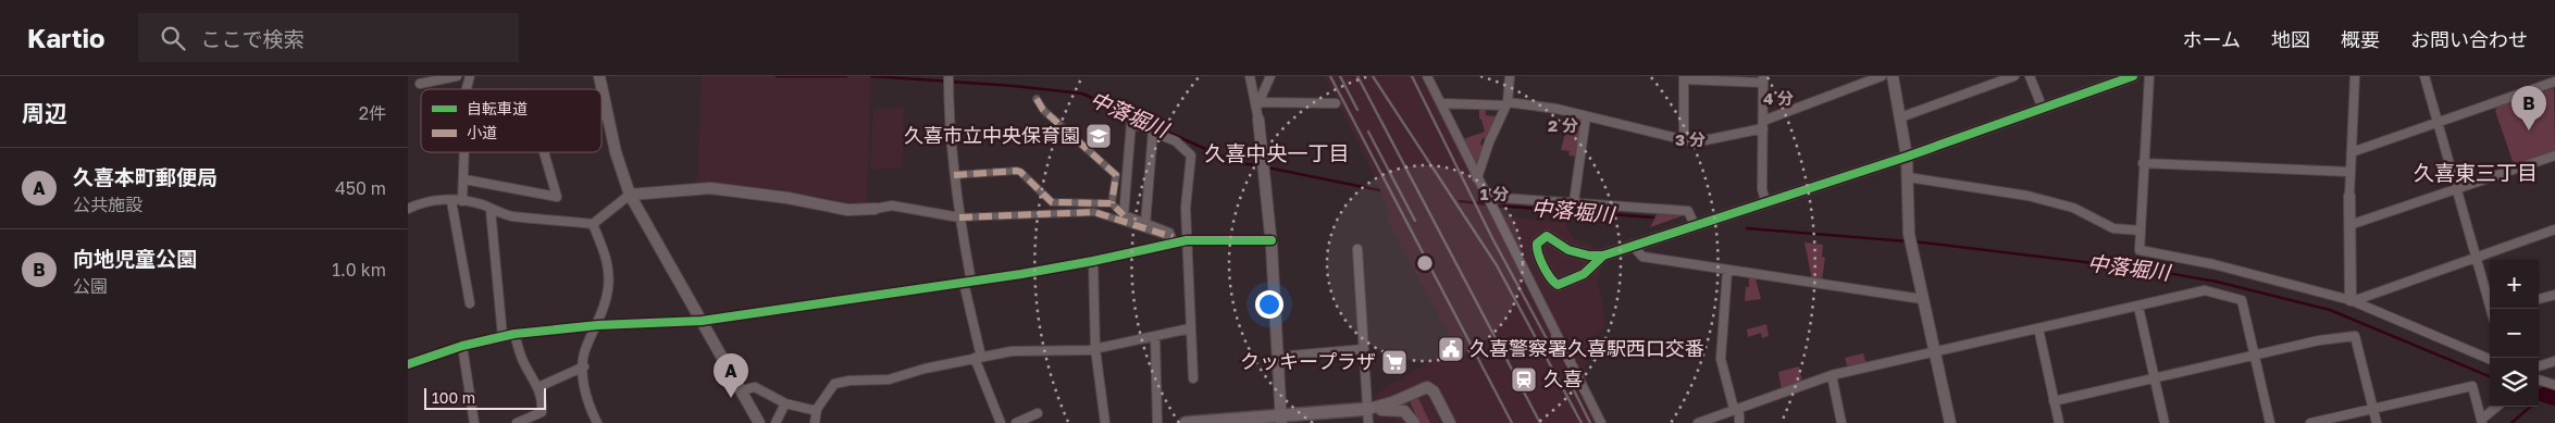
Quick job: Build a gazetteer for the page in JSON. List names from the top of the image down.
{
  "districts": ["久喜中央一丁目", "久喜東三丁目"],
  "water": ["中落堀川"],
  "places": {
    "school or university": ["久喜市立中央保育園"],
    "public building": ["久喜警察署久喜駅西口交番"],
    "supermarket": ["クッキープラザ"],
    "station": ["久喜"]
  },
  "legend": ["自転車道", "小道"],
  "scale_bar": "100 m",
  "page": {
    "header": "Kartio",
    "search": "ここで検索",
    "nav": [
      "ホーム",
      "地図",
      "概要",
      "お問い合わせ"
    ],
    "heading": ["周辺", "2件"],
    "pins": ["B", "A"],
    "list": [
      {
        "mark": "A",
        "name": "久喜本町郵便局",
        "note": "公共施設",
        "value": "450 m"
      },
      {
        "mark": "B",
        "name": "向地児童公園",
        "note": "公園",
        "value": "1.0 km"
      }
    ],
    "map_buttons": ["+", "−"],
    "scale": "100 m"
  },
  "rings": [
    "4 分",
    "2 分",
    "3 分",
    "1 分"
  ]
}
